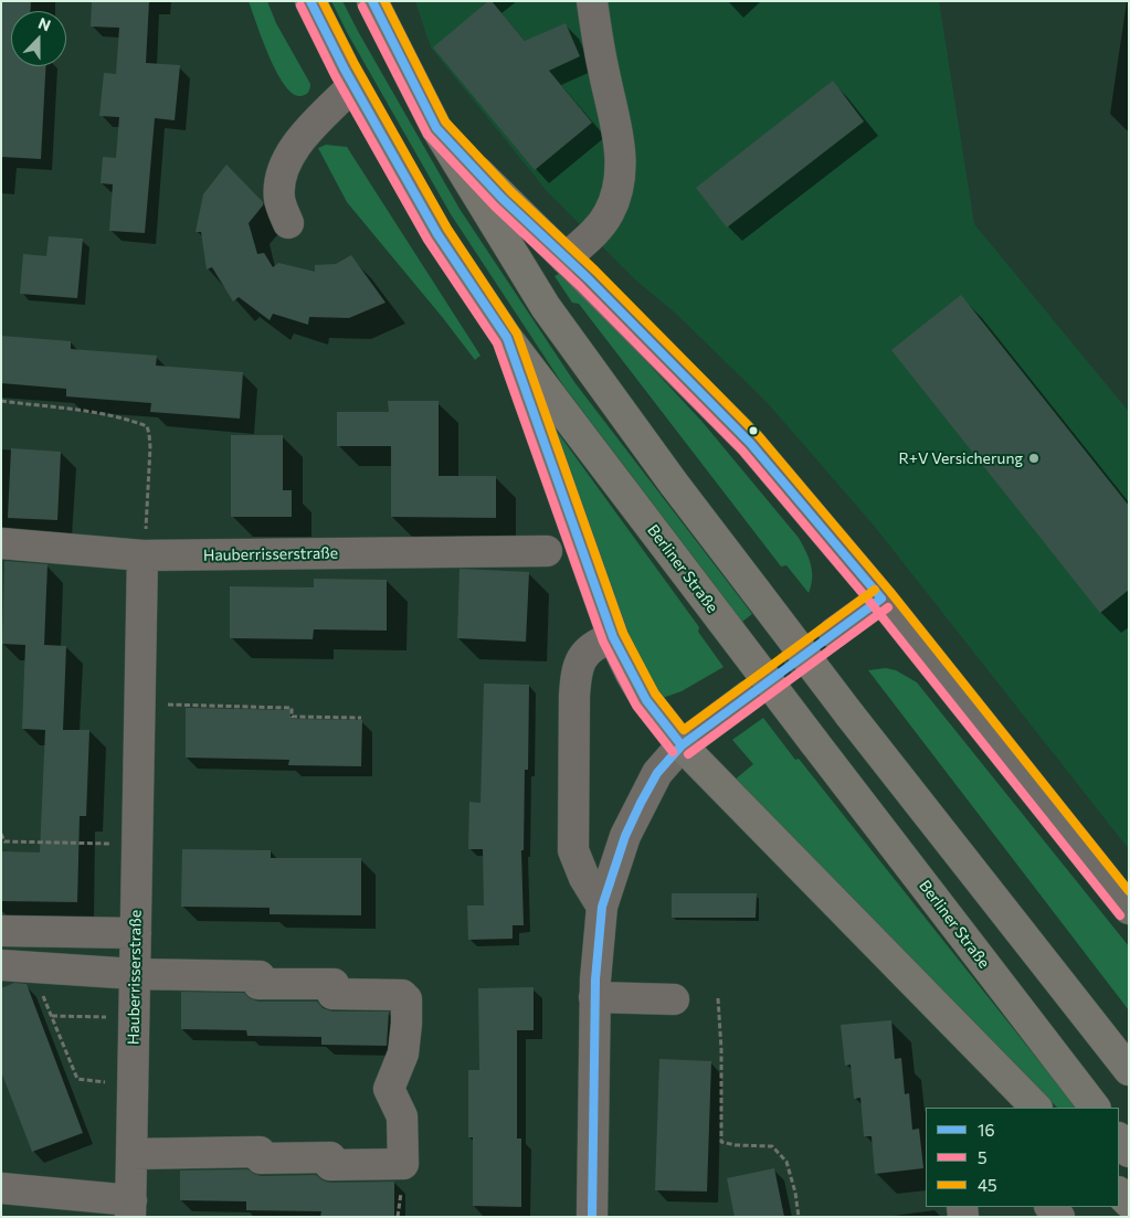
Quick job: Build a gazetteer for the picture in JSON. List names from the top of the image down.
{
  "streets": {
    "main road": ["Berliner Straße"],
    "street": ["Hauberrisserstraße"]
  },
  "places": ["R+V Versicherung"],
  "lines": ["transit line 16", "transit line 45", "transit line 5"],
  "legend": ["16", "5", "45"],
  "north": "top"
}
